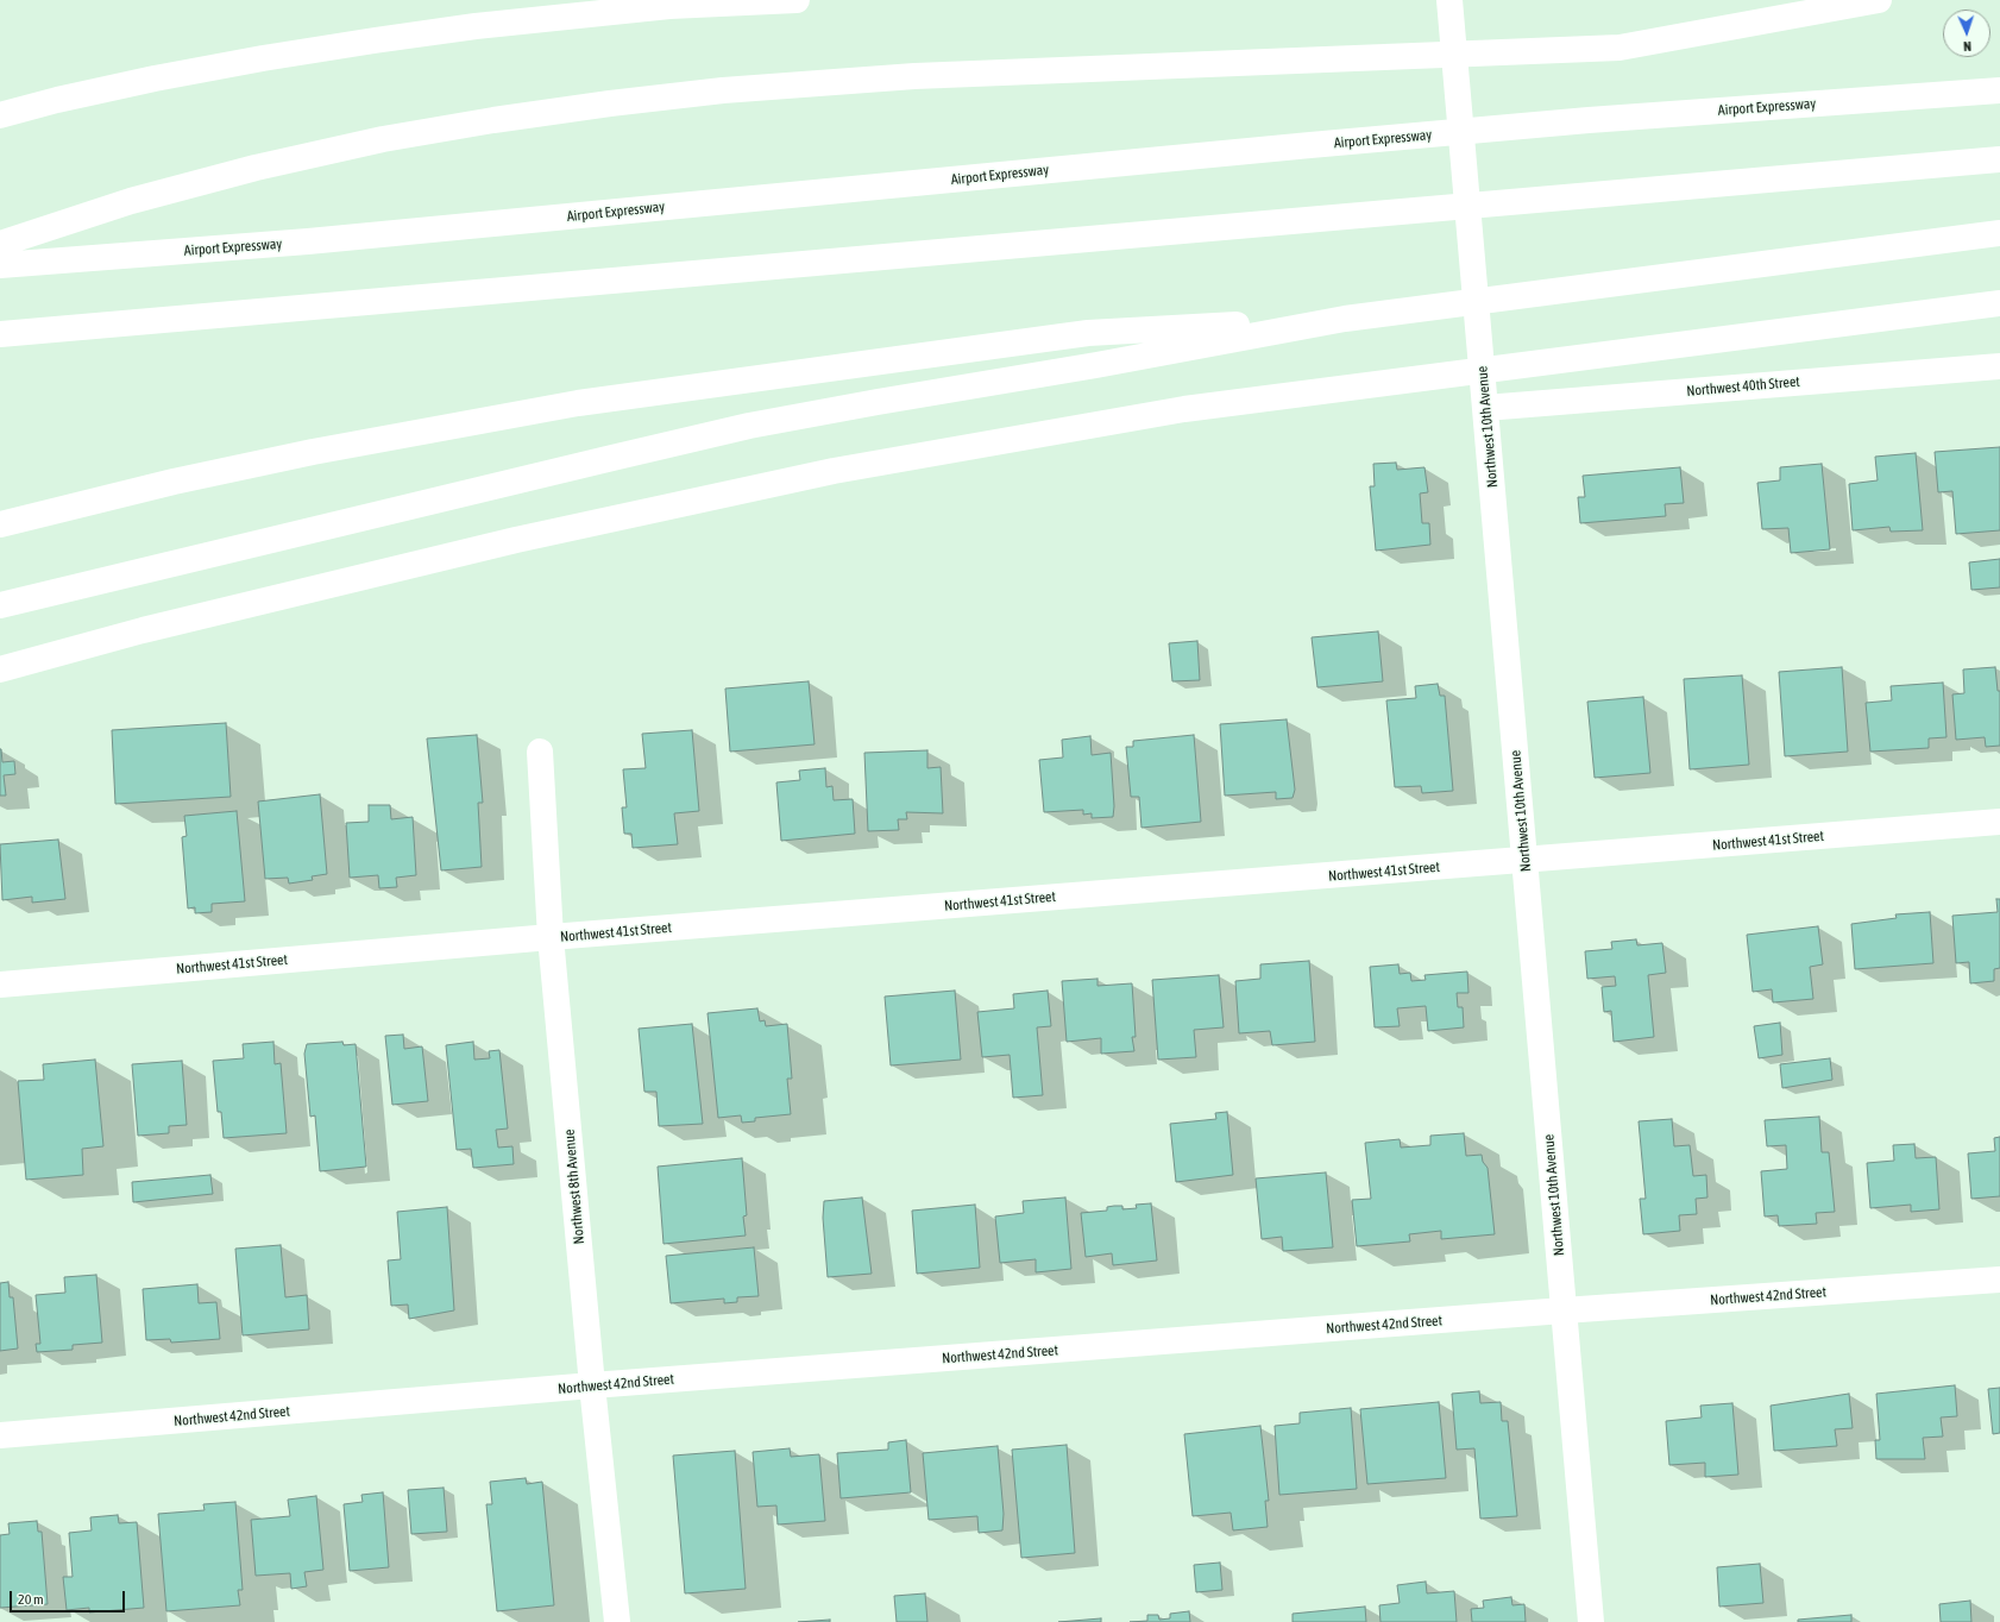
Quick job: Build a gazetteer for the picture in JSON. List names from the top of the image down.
{
  "streets": {
    "main road": [
      "Airport Expressway",
      "Northwest 40th Street",
      "Northwest 10th Avenue",
      "Northwest 41st Street",
      "Northwest 8th Avenue",
      "Northwest 42nd Street"
    ]
  },
  "crossings": [
    ["Northwest 40th Street", "Northwest 10th Avenue"],
    ["Northwest 10th Avenue", "Northwest 41st Street"],
    ["Northwest 10th Avenue", "Northwest 42nd Street"],
    ["Northwest 41st Street", "Northwest 8th Avenue"],
    ["Northwest 8th Avenue", "Northwest 42nd Street"]
  ],
  "scale_bar": "20 m",
  "north": "bottom"
}
